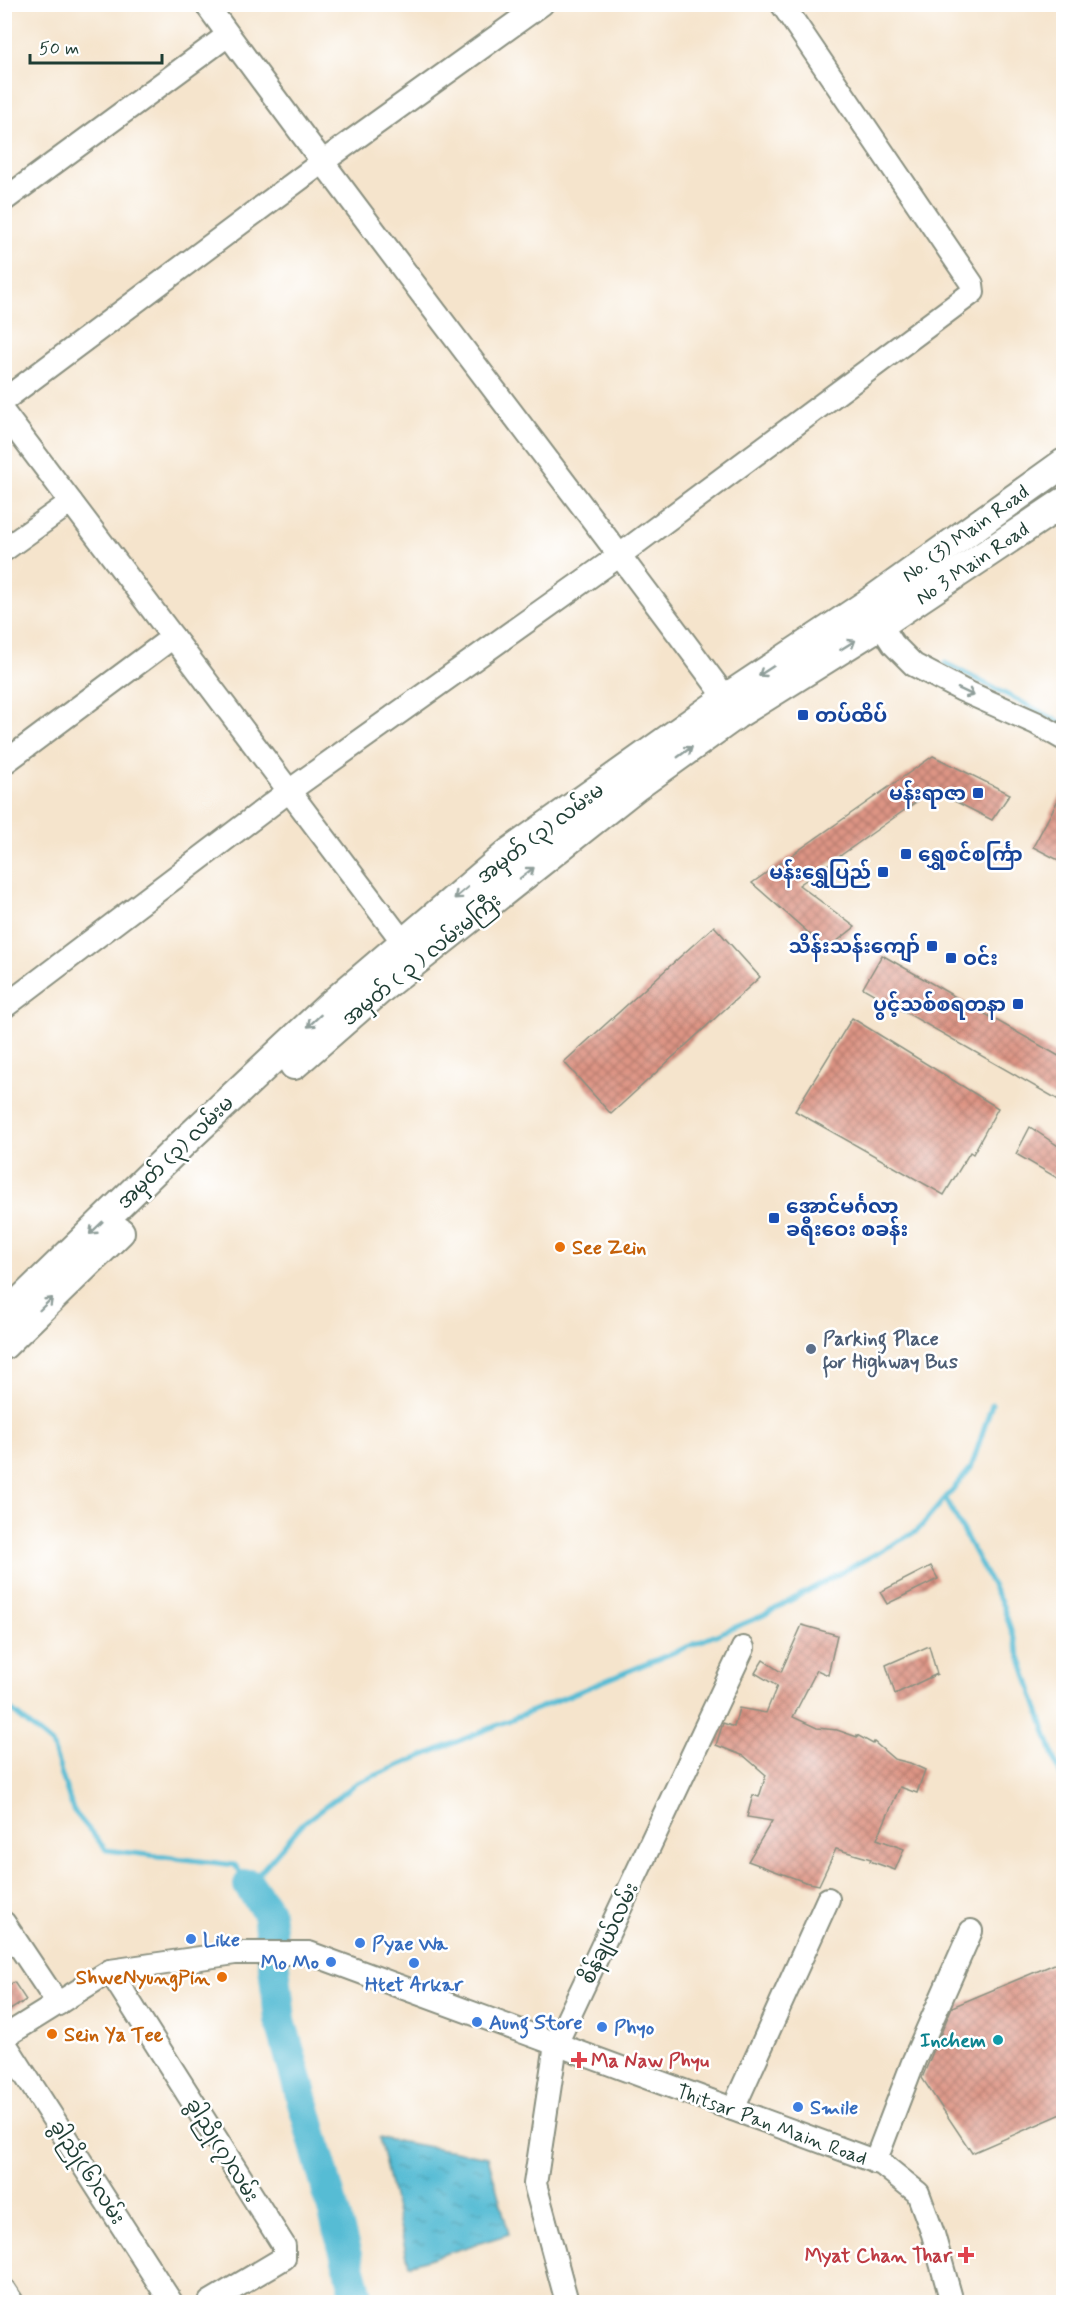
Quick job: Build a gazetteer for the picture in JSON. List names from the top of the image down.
{
  "streets": {
    "main road": [
      "No. (3) Main Road",
      "No 3 Main Road",
      "အမှတ် (၃) လမ်းမ",
      "အမှတ် ( ၃ ) လမ်းမကြီး"
    ],
    "street": [
      "စိန်ချယ်လမ်း",
      "Thitsar Pan Main Road",
      "ခွါညို(၇)လမ်း",
      "ခွါညို(၆)လမ်း"
    ]
  },
  "crossings": [
    ["No. (3) Main Road", "No 3 Main Road"],
    ["No. (3) Main Road", "အမှတ် (၃) လမ်းမ"],
    ["No. (3) Main Road", "အမှတ် ( ၃ ) လမ်းမကြီး"],
    ["No 3 Main Road", "အမှတ် (၃) လမ်းမ"],
    ["No 3 Main Road", "အမှတ် ( ၃ ) လမ်းမကြီး"],
    ["အမှတ် (၃) လမ်းမ", "အမှတ် ( ၃ ) လမ်းမကြီး"],
    ["စိန်ချယ်လမ်း", "Thitsar Pan Main Road"],
    ["Thitsar Pan Main Road", "ခွါညို(၇)လမ်း"]
  ],
  "one_way": ["အမှတ် (၃) လမ်းမ", "အမှတ် ( ၃ ) လမ်းမကြီး"],
  "places": {
    "transit": [
      "တပ်ထိပ်",
      "မန်းရာဇာ",
      "ရွှေစင်စင်္ကြာ",
      "မန်းရွှေပြည်",
      "သိန်းသန်းကျော်",
      "ဝင်း",
      "ပွင့်သစ်စရတနာ",
      "အောင်မင်္ဂလာ ခရီးဝေး စခန်း"
    ],
    "other": [
      "See Zein",
      "Parking Place for Highway Bus",
      "Like",
      "Pyae Wa",
      "Mo Mo",
      "Htet Arkar",
      "ShweNyungPin",
      "Aung Store",
      "Phyo",
      "Sein Ya Tee",
      "Inchem",
      "Smile"
    ],
    "health": ["Ma Naw Phyu", "Myat Chan Thar"]
  },
  "scale_bar": "50 m"
}
